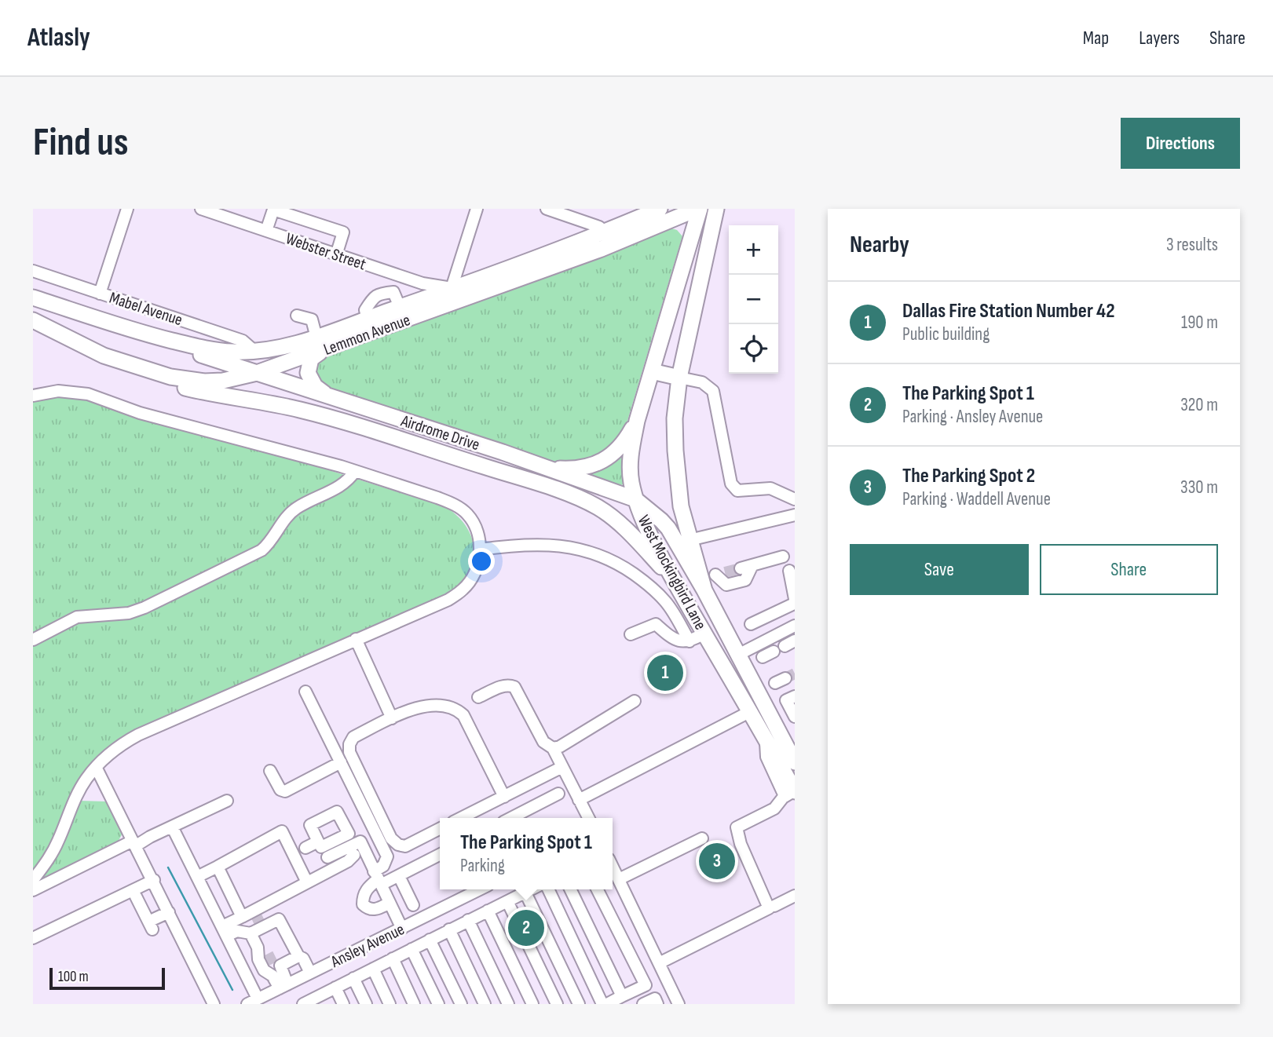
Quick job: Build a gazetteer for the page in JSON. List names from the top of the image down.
{
  "streets": {
    "main road": ["Lemmon Avenue", "Airdrome Drive", "West Mockingbird Lane"],
    "street": ["Webster Street", "Mabel Avenue", "Ansley Avenue"]
  },
  "crossings": [
    ["Webster Street", "Lemmon Avenue"],
    ["Mabel Avenue", "Lemmon Avenue"],
    ["Lemmon Avenue", "Airdrome Drive"],
    ["Lemmon Avenue", "West Mockingbird Lane"],
    ["Airdrome Drive", "West Mockingbird Lane"]
  ],
  "scale_bar": "100 m",
  "page": {
    "header": "Atlasly",
    "nav": ["Map", "Layers", "Share"],
    "buttons": [
      "Directions",
      ["Save", "Share"]
    ],
    "title": "Find us",
    "heading": ["Nearby", "3 results"],
    "map_buttons": ["+", "−"],
    "list": [
      {
        "mark": "1",
        "name": "Dallas Fire Station Number 42",
        "note": "Public building",
        "value": "190 m"
      },
      {
        "mark": "2",
        "name": "The Parking Spot 1",
        "note": "Parking · Ansley Avenue",
        "value": "320 m"
      },
      {
        "mark": "3",
        "name": "The Parking Spot 2",
        "note": "Parking · Waddell Avenue",
        "value": "330 m"
      }
    ],
    "pins": ["1", "3", "2"],
    "popup": ["The Parking Spot 1", "Parking"],
    "scale": "100 m"
  }
}
